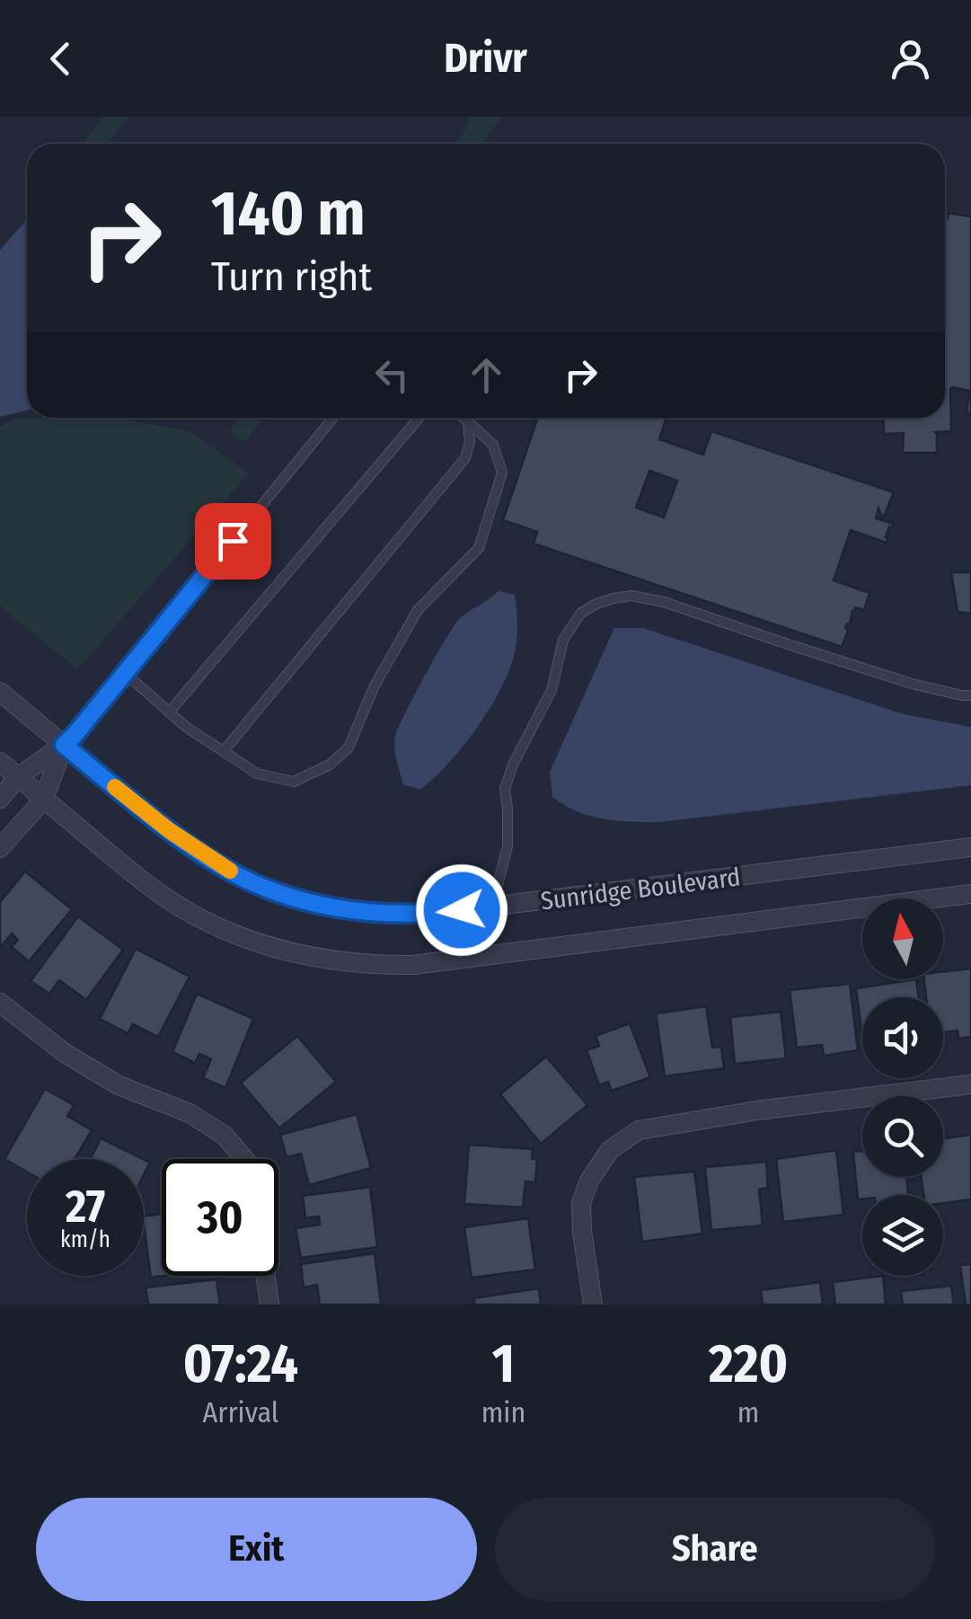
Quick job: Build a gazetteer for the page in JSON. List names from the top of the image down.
{
  "streets": {
    "street": ["Sunridge Boulevard"]
  },
  "north": "top",
  "page": {
    "header": "Drivr",
    "turn": ["140 m", "Turn right"],
    "speed": "27 km/h",
    "limit": "30",
    "eta": [
      "07:24",
      "Arrival",
      "1",
      "min",
      "220",
      "m"
    ],
    "buttons": ["Exit", "Share"]
  }
}
